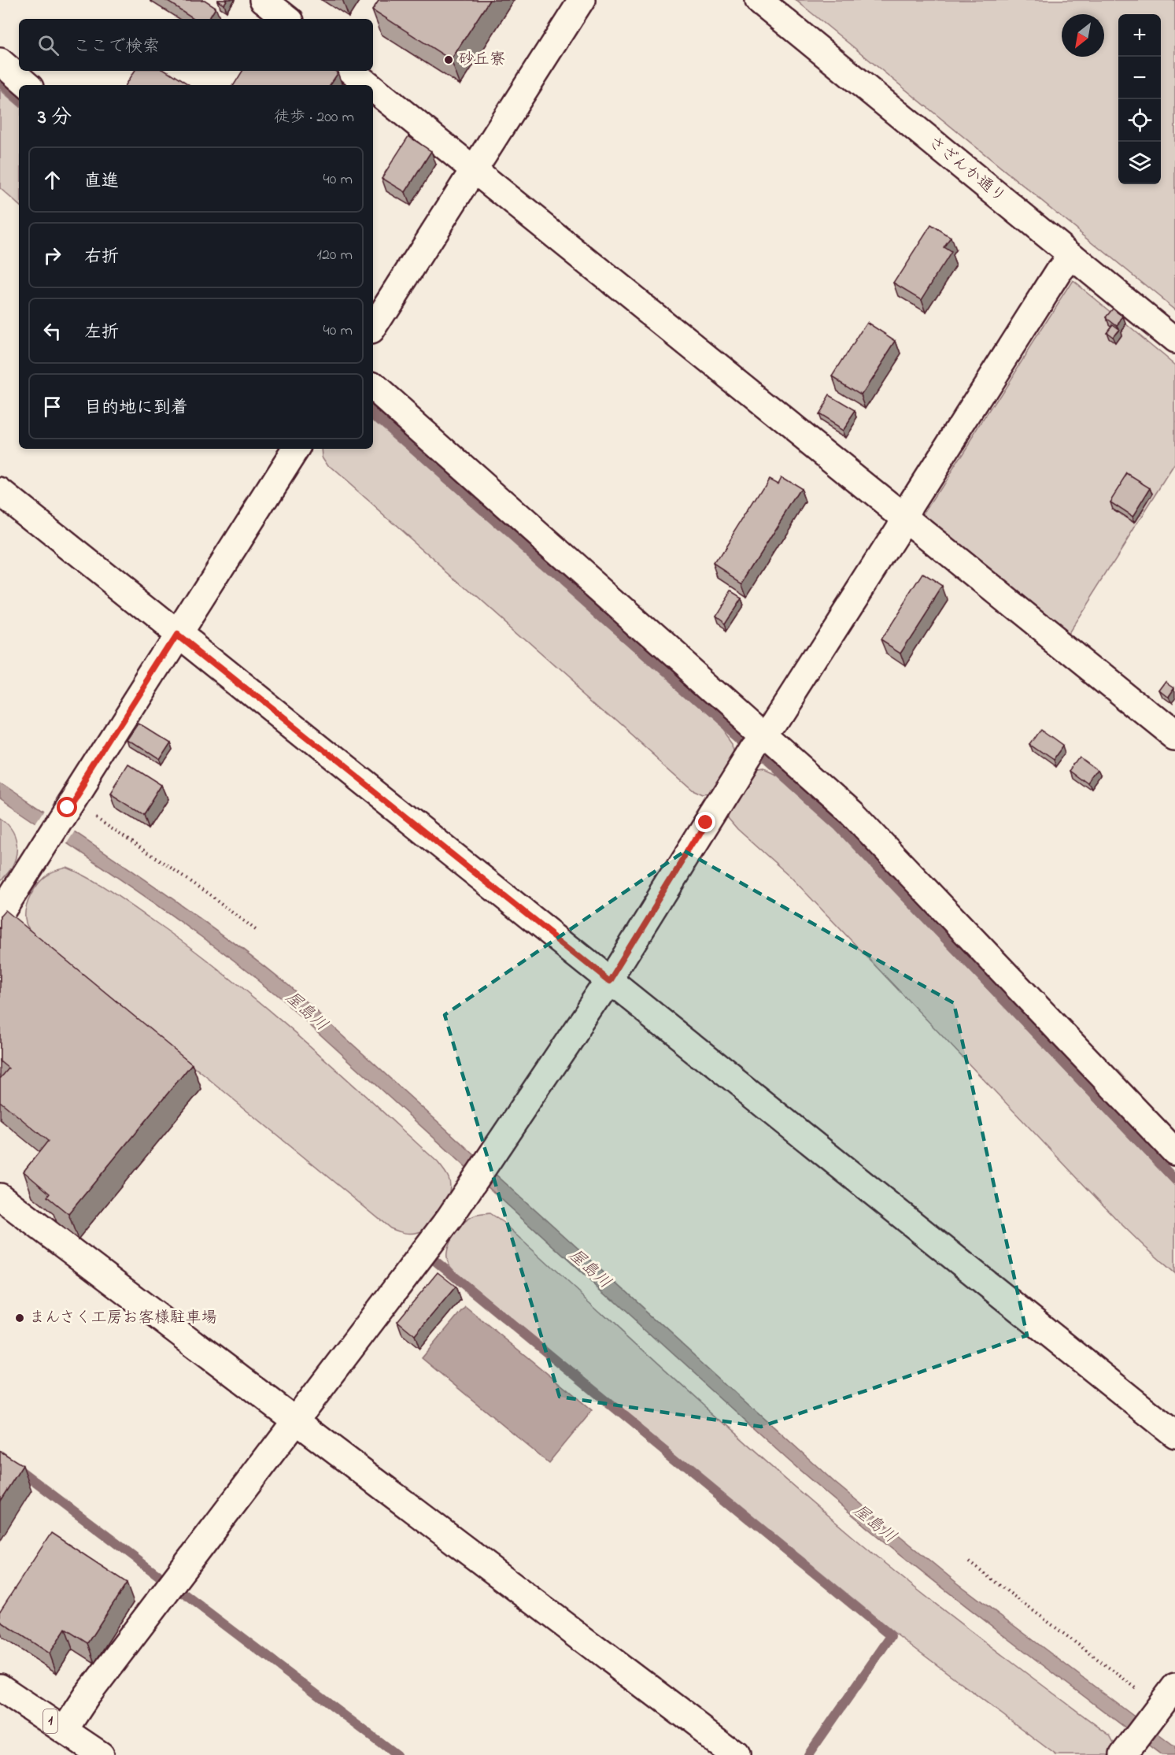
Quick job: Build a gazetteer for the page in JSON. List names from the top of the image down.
{
  "streets": {
    "main road": ["さざんか通り", "1"]
  },
  "water": ["屋島川"],
  "places": ["砂丘寮", "まんさく工房お客様駐車場"],
  "north": "bottom left",
  "page": {
    "map_buttons": ["+", "−"],
    "search": "ここで検索",
    "heading": ["3 分", "徒歩 · 200 m"],
    "list": [
      ["直進", "40 m"],
      ["右折", "120 m"],
      ["左折", "40 m"],
      "目的地に到着"
    ]
  }
}
